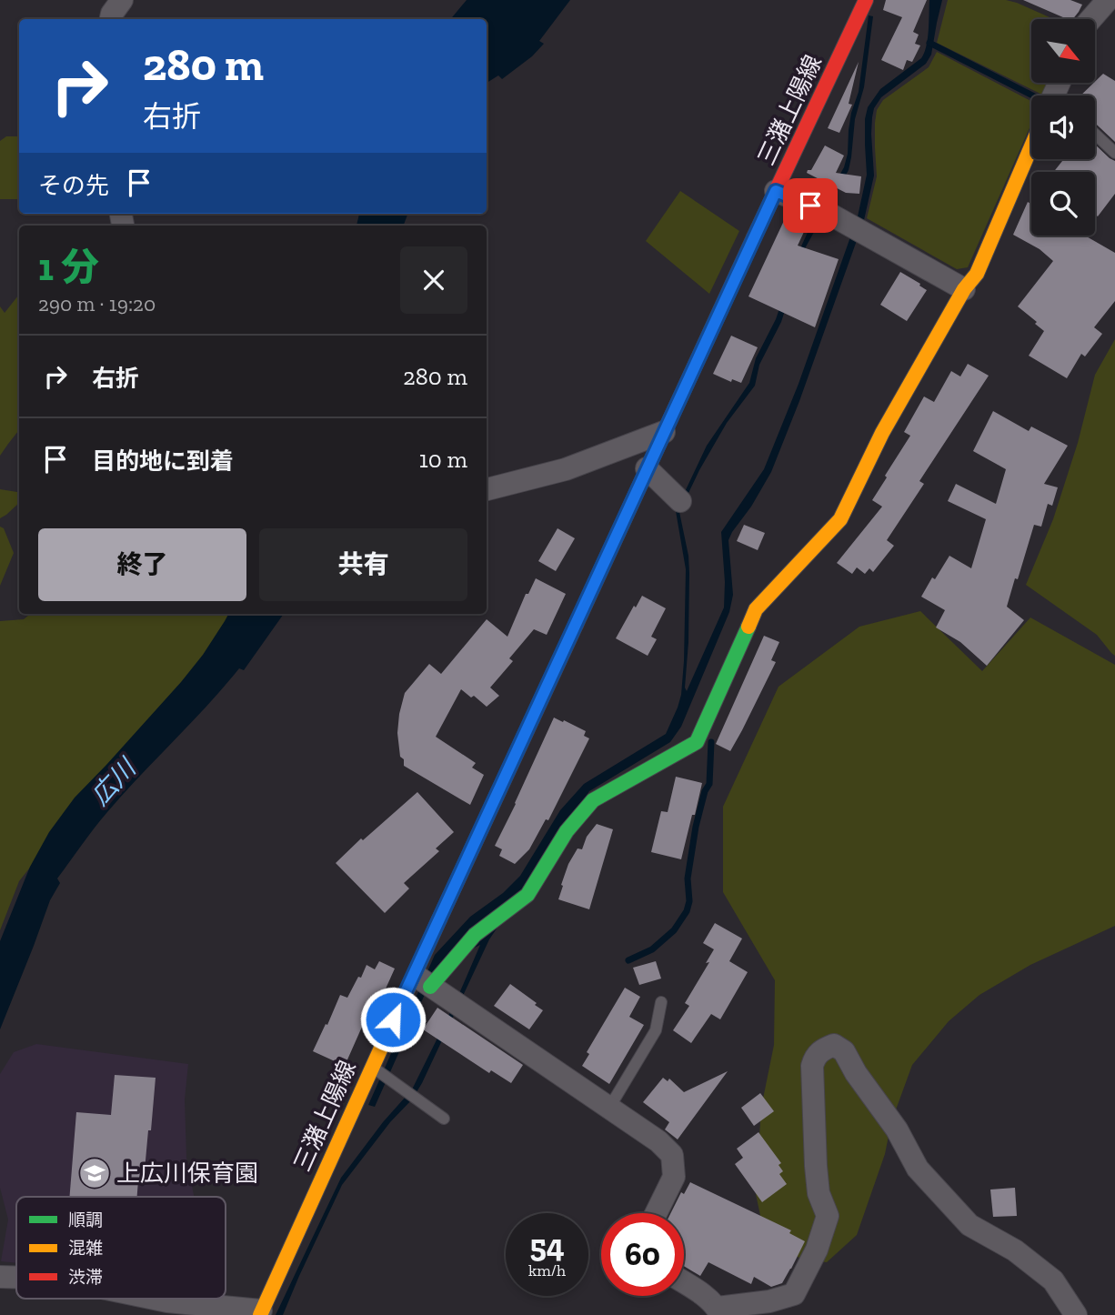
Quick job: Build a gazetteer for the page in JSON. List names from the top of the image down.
{
  "streets": {
    "main road": ["三潴上陽線"]
  },
  "water": ["広川"],
  "places": {
    "school or university": ["上広川保育園"]
  },
  "legend": ["順調", "混雑", "渋滞"],
  "north": "bottom right",
  "page": {
    "turn": ["280 m", "右折"],
    "then": "その先",
    "heading": ["1 分", "290 m · 19:20"],
    "list": [
      {
        "name": "右折",
        "value": "280 m"
      },
      {
        "name": "目的地に到着",
        "value": "10 m"
      }
    ],
    "buttons": ["終了", "共有"],
    "speed": "54 km/h",
    "limit": "60"
  }
}
